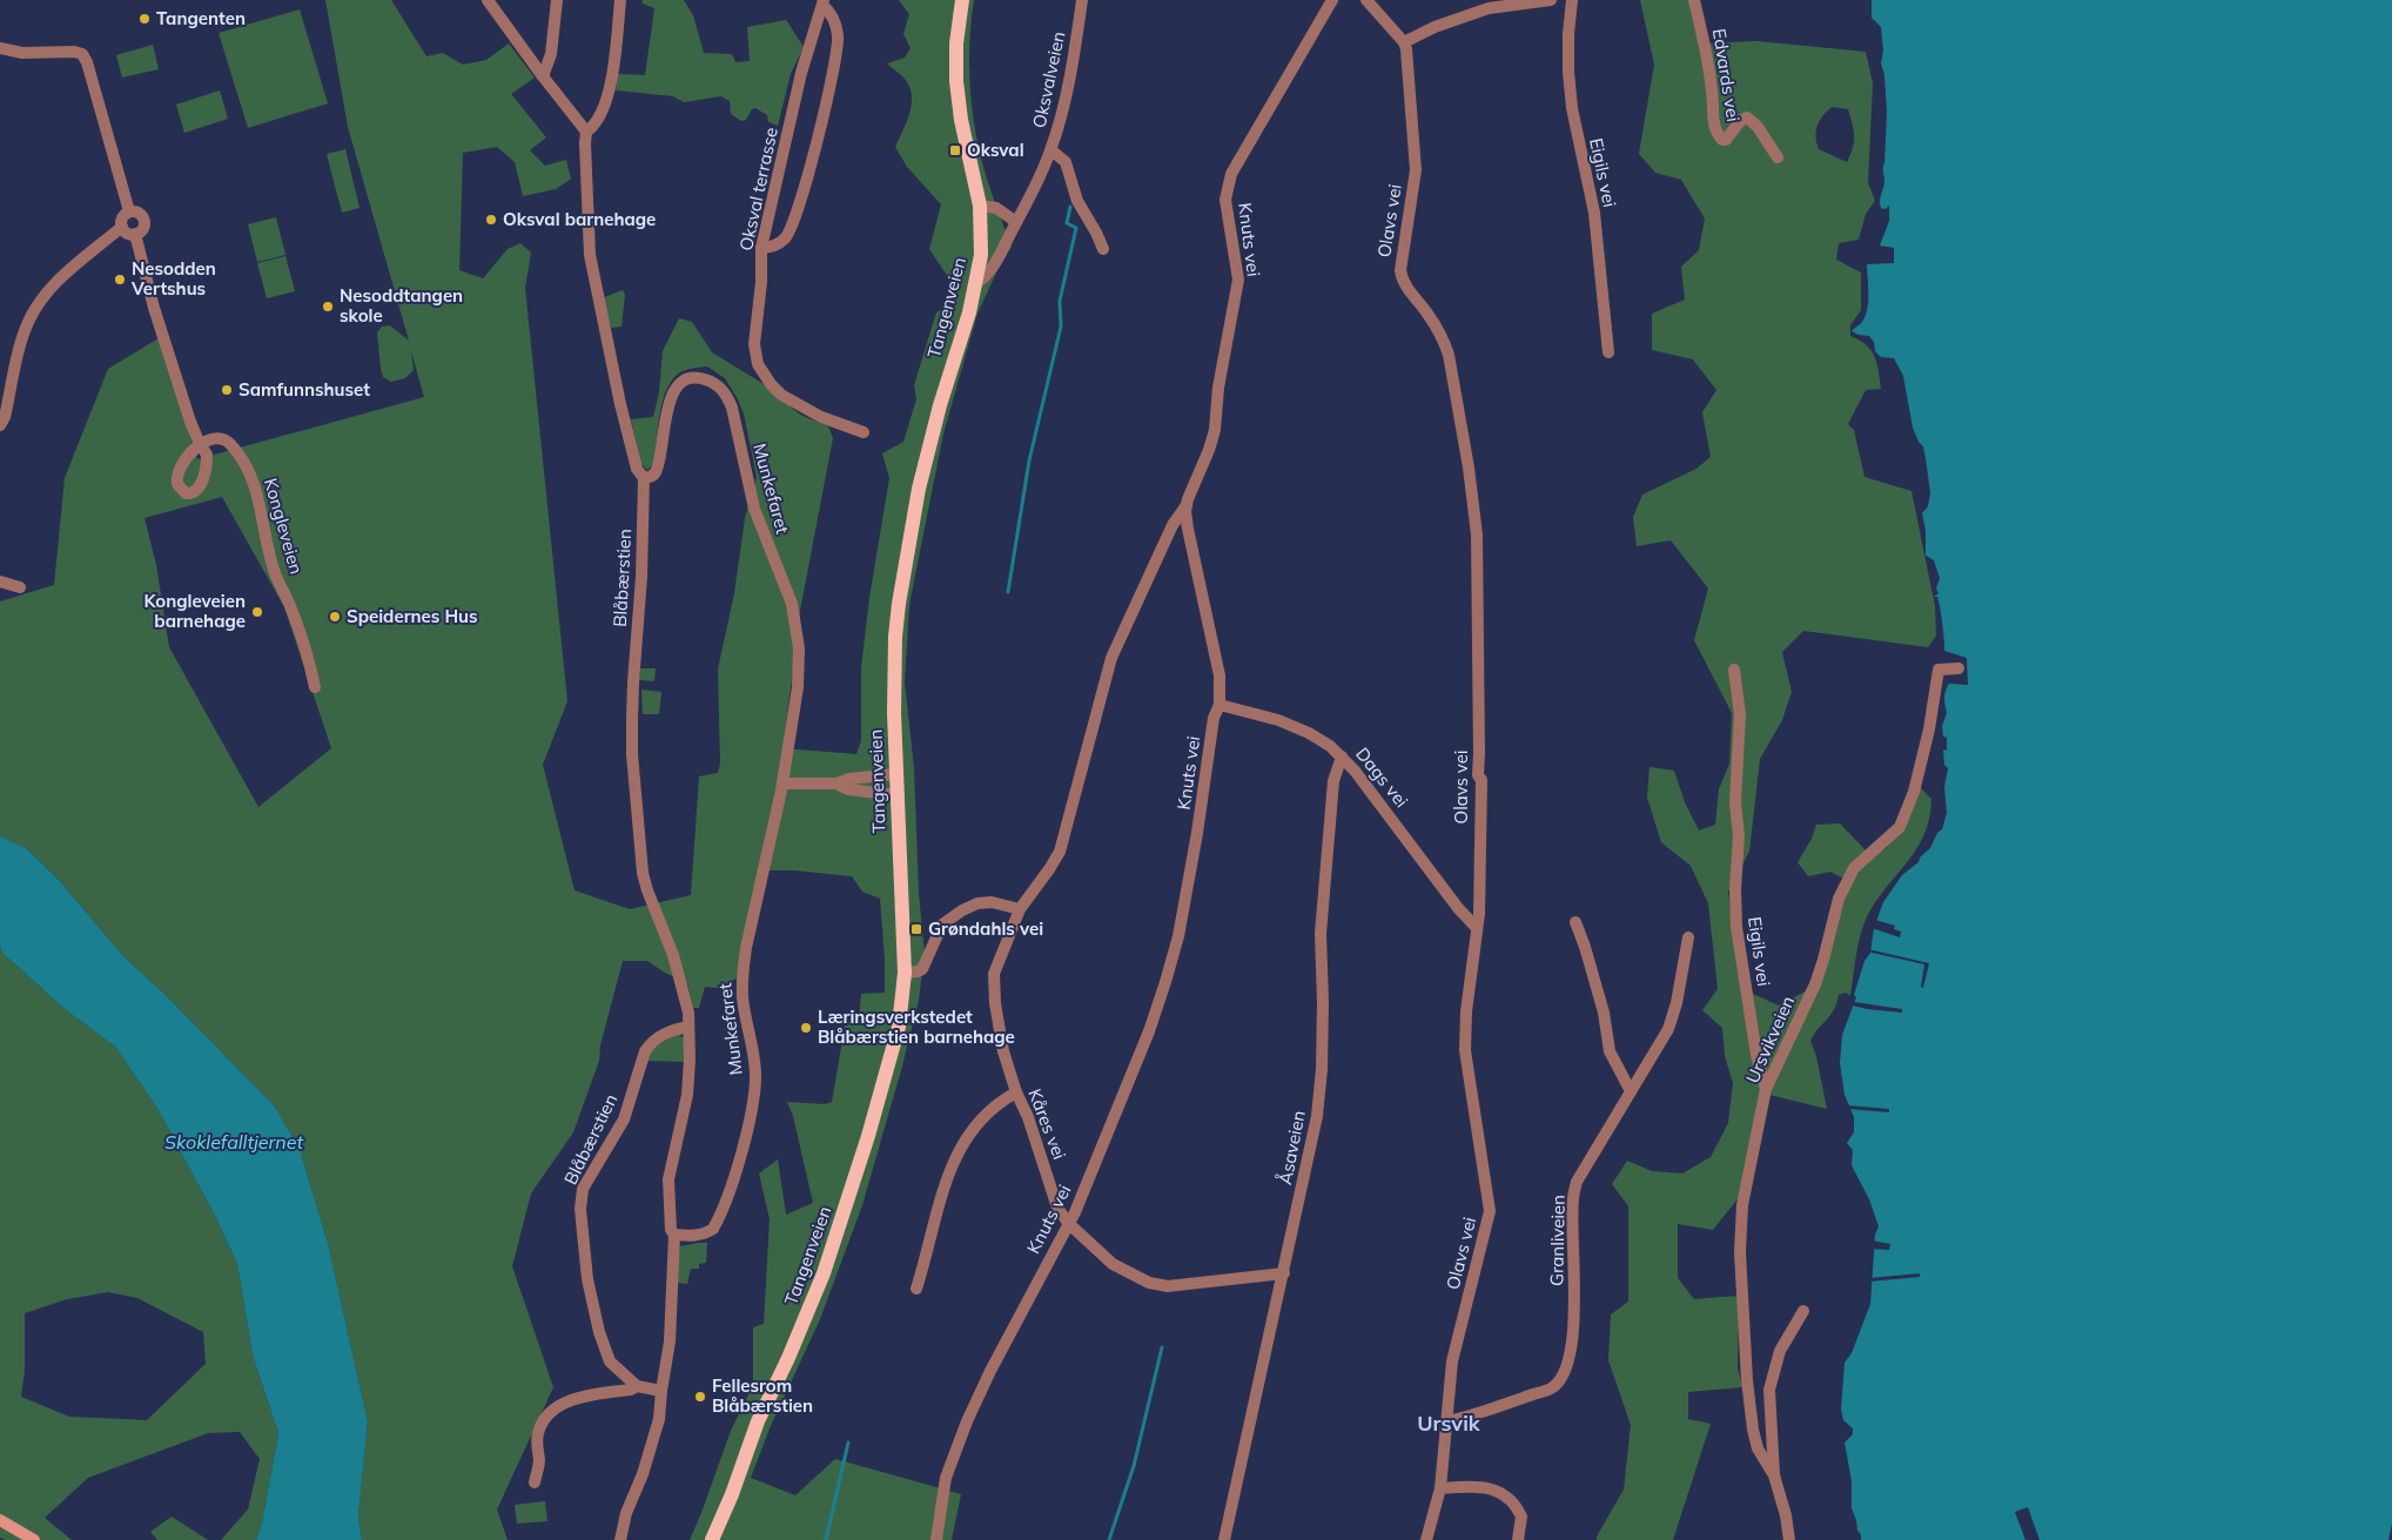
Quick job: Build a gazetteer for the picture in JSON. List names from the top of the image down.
{
  "streets": {
    "main road": ["Tangenveien"],
    "street": [
      "Edvards vei",
      "Oksvalveien",
      "Eigils vei",
      "Oksval terrasse",
      "Olavs vei",
      "Knuts vei",
      "Munkefaret",
      "Kongleveien",
      "Blåbærstien",
      "Dags vei",
      "Ursvikveien",
      "Kåres vei",
      "Åsaveien",
      "Granliveien"
    ]
  },
  "crossings": [
    ["Oksvalveien", "Tangenveien"],
    ["Eigils vei", "Ursvikveien"],
    ["Olavs vei", "Dags vei"],
    ["Olavs vei", "Granliveien"],
    ["Knuts vei", "Dags vei"],
    ["Knuts vei", "Kåres vei"],
    ["Munkefaret", "Blåbærstien"],
    ["Dags vei", "Åsaveien"],
    ["Kåres vei", "Åsaveien"]
  ],
  "districts": ["Ursvik"],
  "water": ["Skoklefalltjernet"],
  "places": {
    "other": [
      "Tangenten",
      "Oksval barnehage",
      "Nesodden Vertshus",
      "Nesoddtangen skole",
      "Samfunnshuset",
      "Kongleveien barnehage",
      "Speidernes Hus",
      "Læringsverkstedet Blåbærstien barnehage",
      "Fellesrom Blåbærstien"
    ],
    "transit": ["Oksval", "Grøndahls vei"]
  }
}
